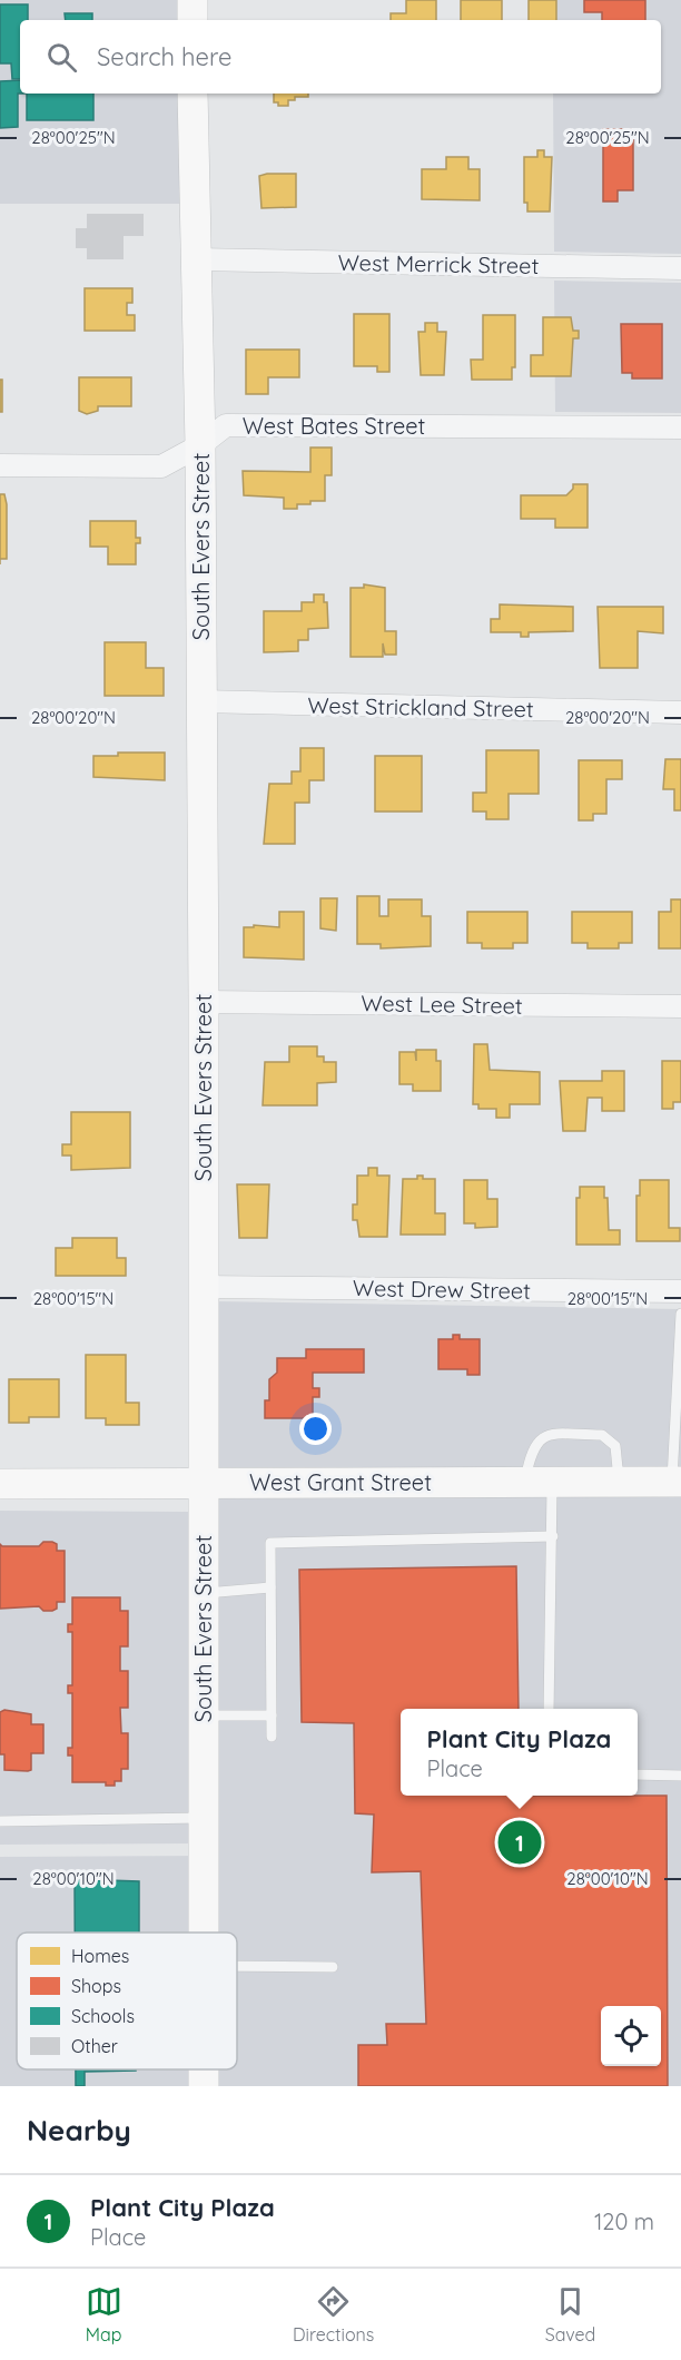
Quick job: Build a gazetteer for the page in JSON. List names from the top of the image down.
{
  "streets": {
    "street": [
      "West Merrick Street",
      "West Bates Street",
      "South Evers Street",
      "West Strickland Street",
      "West Lee Street",
      "West Drew Street",
      "West Grant Street"
    ]
  },
  "crossings": [
    ["West Merrick Street", "South Evers Street"],
    ["West Bates Street", "South Evers Street"],
    ["South Evers Street", "West Strickland Street"],
    ["South Evers Street", "West Lee Street"],
    ["South Evers Street", "West Drew Street"],
    ["South Evers Street", "West Grant Street"]
  ],
  "legend": [
    "Homes",
    "Shops",
    "Schools",
    "Other"
  ],
  "page": {
    "search": "Search here",
    "popup": ["Plant City Plaza", "Place"],
    "pins": "1",
    "heading": "Nearby",
    "list": [
      {
        "mark": "1",
        "name": "Plant City Plaza",
        "note": "Place",
        "value": "120 m"
      }
    ],
    "nav": ["Map", "Directions", "Saved"]
  },
  "coordinates": [
    "28°00'25\"N",
    "28°00'20\"N",
    "28°00'15\"N",
    "28°00'10\"N"
  ]
}
